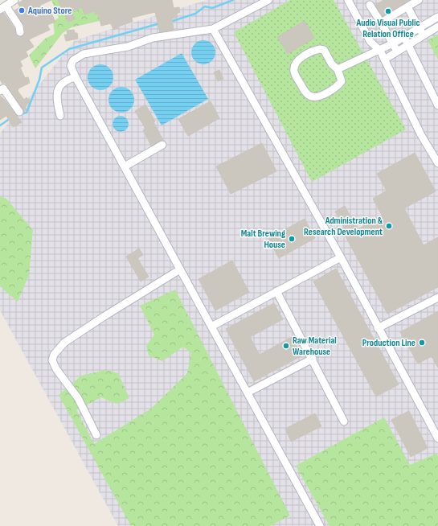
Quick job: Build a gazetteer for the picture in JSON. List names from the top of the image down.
{
  "places": [
    "Aquino Store",
    "Audio Visual Public Relation Office",
    "Administration & Research Development",
    "Malt Brewing House",
    "Production Line",
    "Raw Material Warehouse"
  ]
}
